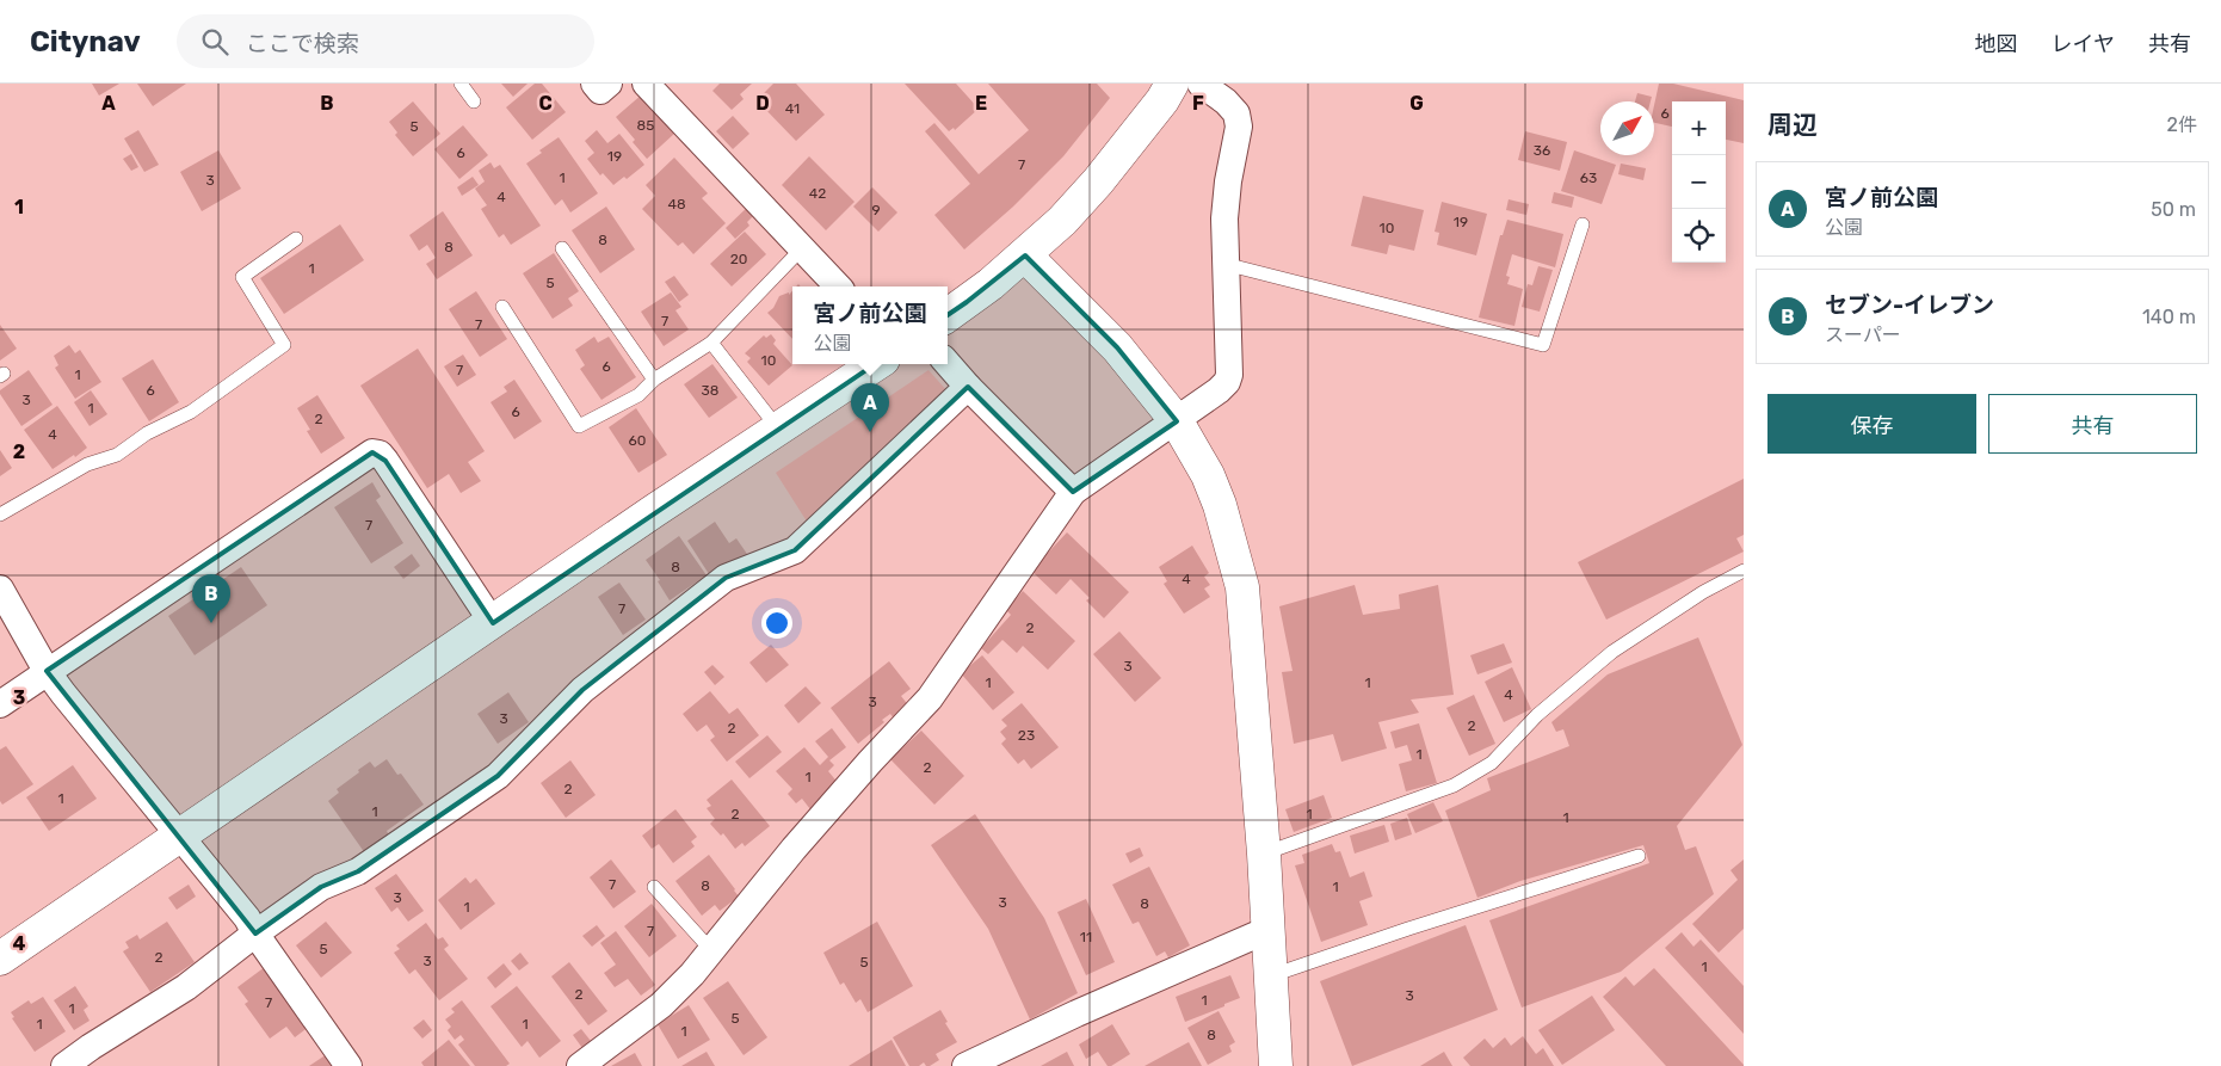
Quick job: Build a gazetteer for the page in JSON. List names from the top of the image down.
{
  "house_numbers": [
    "41",
    "6",
    "85",
    "5",
    "36",
    "6",
    "19",
    "7",
    "1",
    "63",
    "3",
    "42",
    "4",
    "48",
    "9",
    "19",
    "10",
    "8",
    "8",
    "20",
    "1",
    "5",
    "7",
    "7",
    "10",
    "6",
    "7",
    "1",
    "6",
    "38",
    "3",
    "1",
    "6",
    "2",
    "4",
    "60",
    "7",
    "8",
    "4",
    "7",
    "2",
    "3",
    "1",
    "1",
    "4",
    "3",
    "3",
    "2",
    "2",
    "23",
    "1",
    "2",
    "1",
    "2",
    "1",
    "1",
    "2",
    "1",
    "1",
    "7",
    "8",
    "1",
    "3",
    "3",
    "8",
    "1",
    "7",
    "11",
    "5",
    "2",
    "3",
    "5",
    "1",
    "2",
    "3",
    "1",
    "7",
    "1",
    "5",
    "1",
    "1",
    "1",
    "8"
  ],
  "north": "top right",
  "page": {
    "header": "Citynav",
    "search": "ここで検索",
    "nav": ["地図", "レイヤ", "共有"],
    "heading": ["周辺", "2件"],
    "map_buttons": ["+", "−"],
    "list": [
      {
        "mark": "A",
        "name": "宮ノ前公園",
        "note": "公園",
        "value": "50 m"
      },
      {
        "mark": "B",
        "name": "セブン-イレブン",
        "note": "スーパー",
        "value": "140 m"
      }
    ],
    "popup": ["宮ノ前公園", "公園"],
    "buttons": ["保存", "共有"],
    "pins": ["A", "B"]
  },
  "grid": {
    "columns": [
      "A",
      "B",
      "C",
      "D",
      "E",
      "F",
      "G"
    ],
    "rows": [
      "1",
      "2",
      "3",
      "4"
    ]
  }
}
